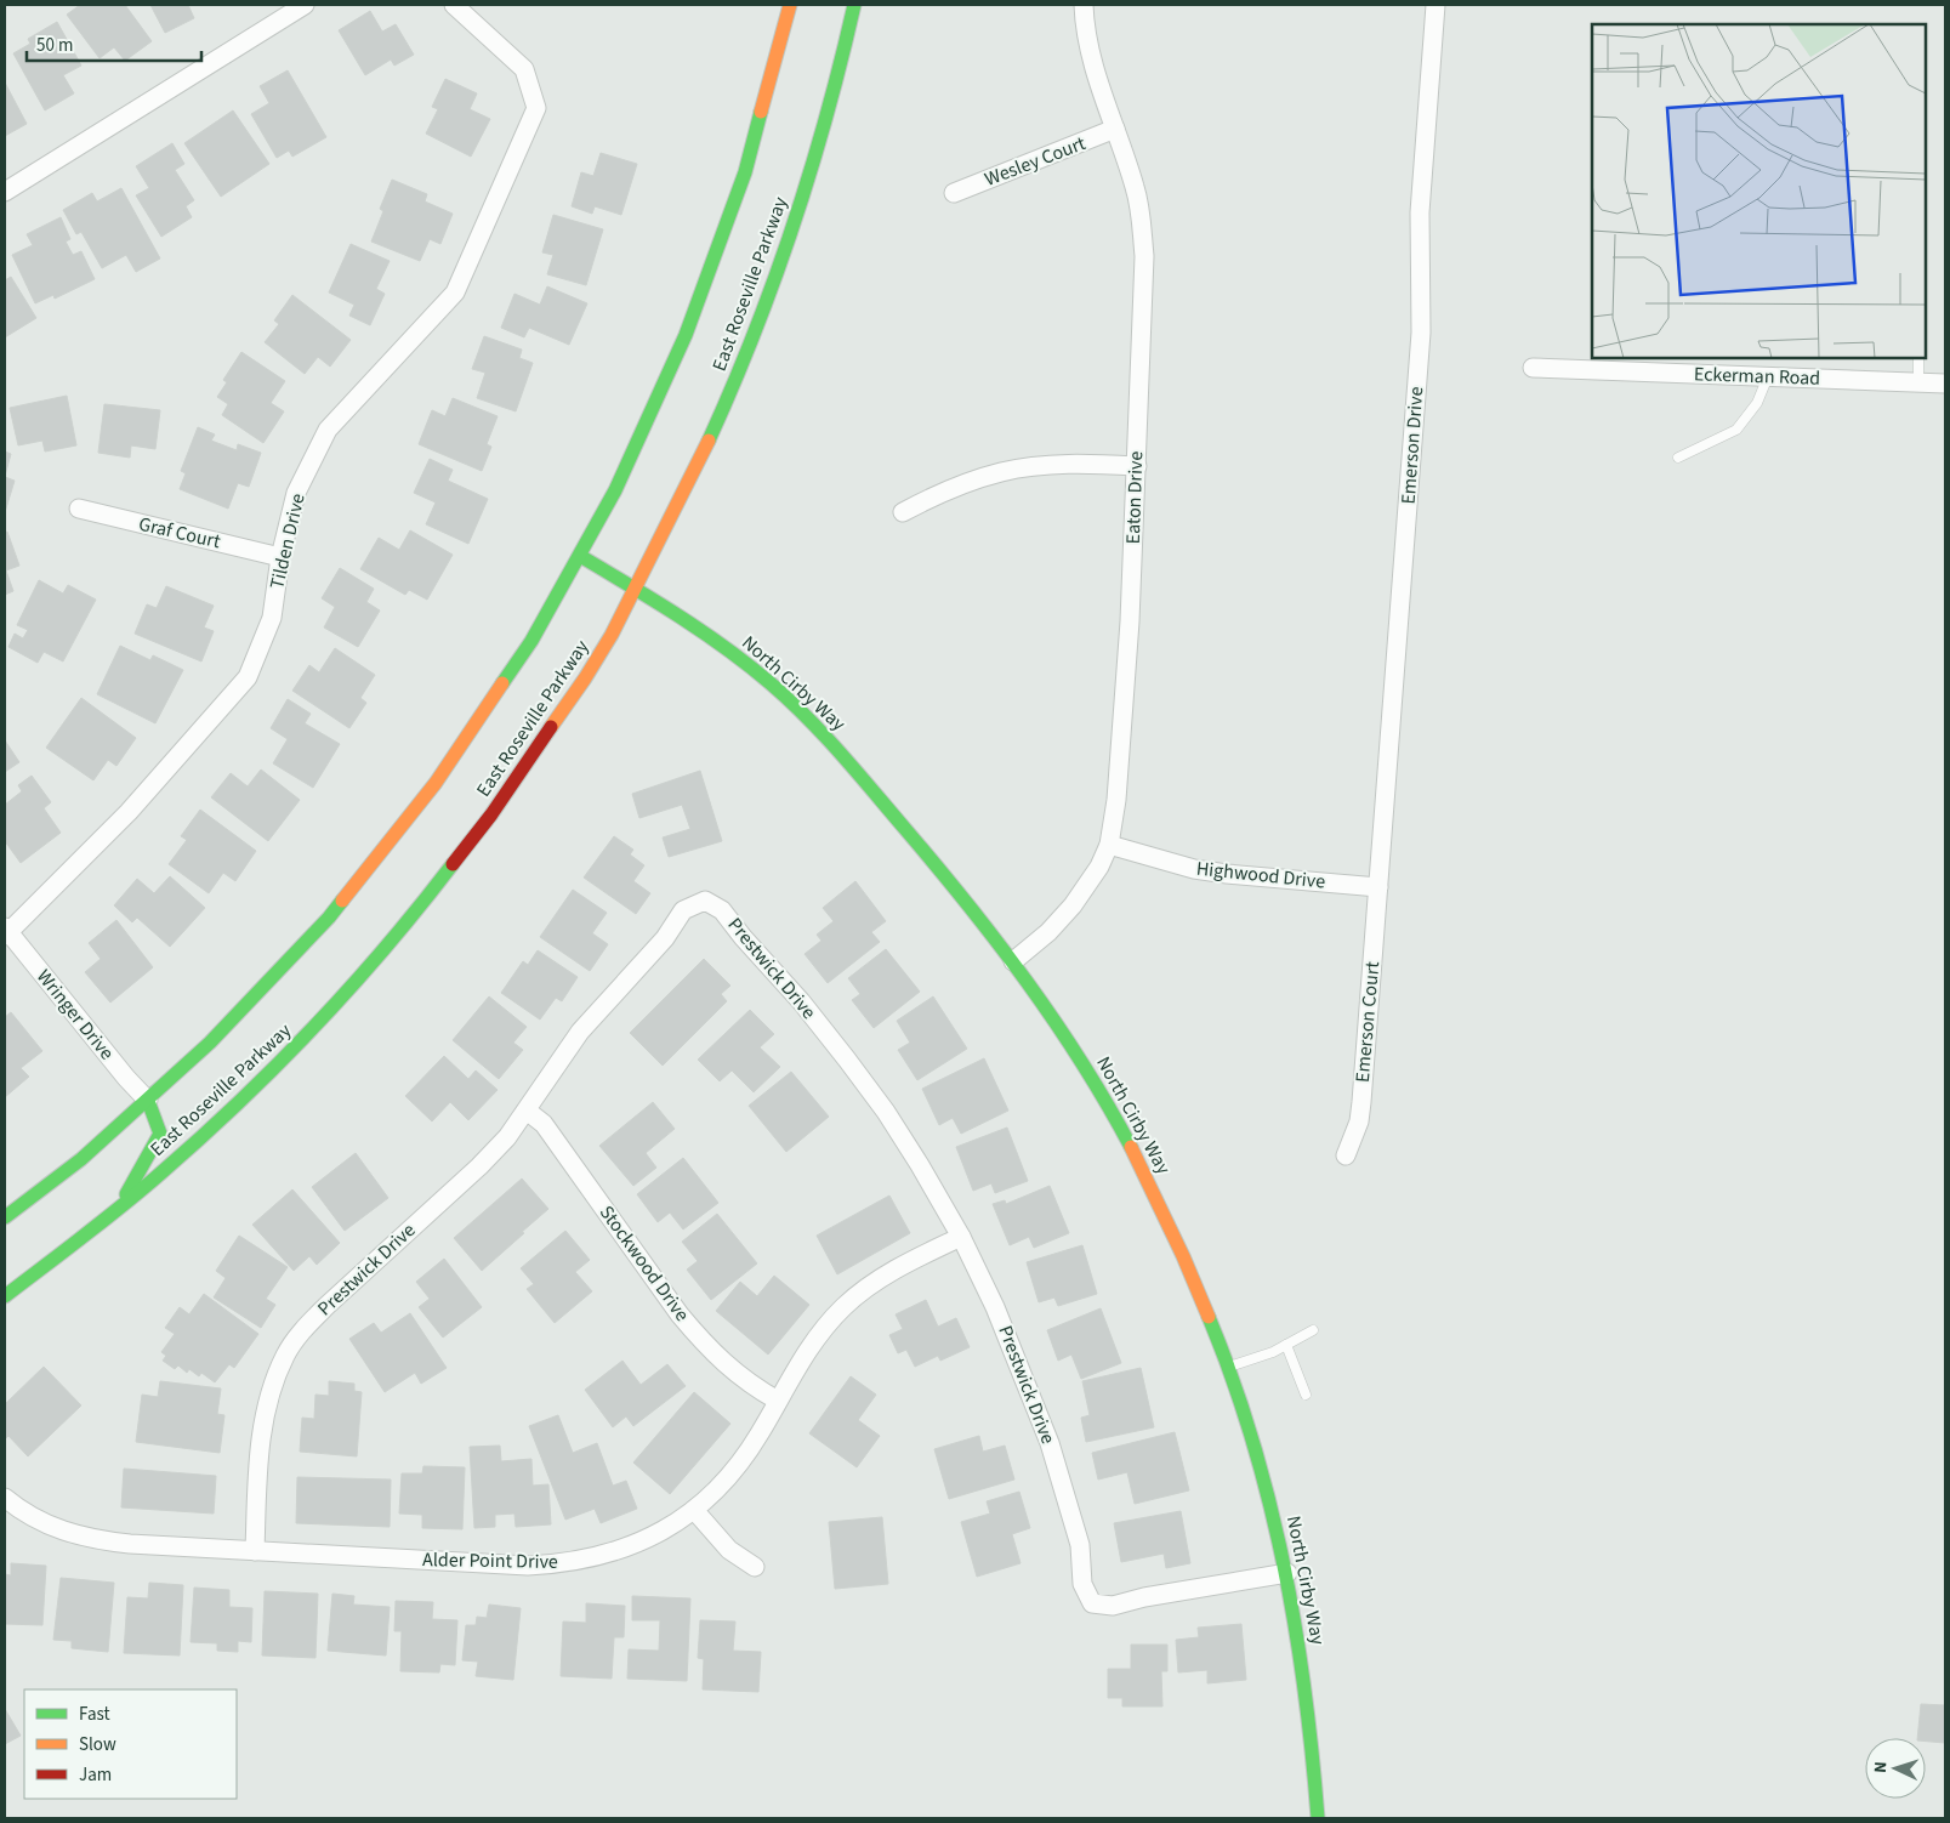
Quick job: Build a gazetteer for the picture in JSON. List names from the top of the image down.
{
  "streets": {
    "main road": ["East Roseville Parkway", "North Cirby Way"],
    "street": [
      "Wesley Court",
      "Eckerman Road",
      "Emerson Drive",
      "Eaton Drive",
      "Graf Court",
      "Tilden Drive",
      "Highwood Drive",
      "Prestwick Drive",
      "Wringer Drive",
      "Emerson Court",
      "Stockwood Drive",
      "Alder Point Drive"
    ]
  },
  "crossings": [
    ["Wesley Court", "Eaton Drive"],
    ["East Roseville Parkway", "North Cirby Way"],
    ["Emerson Drive", "Highwood Drive"],
    ["Emerson Drive", "Emerson Court"],
    ["Eaton Drive", "North Cirby Way"],
    ["Eaton Drive", "Highwood Drive"],
    ["Graf Court", "Tilden Drive"],
    ["Tilden Drive", "Wringer Drive"],
    ["North Cirby Way", "Prestwick Drive"],
    ["Highwood Drive", "Emerson Court"],
    ["Prestwick Drive", "Stockwood Drive"],
    ["Prestwick Drive", "Alder Point Drive"],
    ["Stockwood Drive", "Alder Point Drive"]
  ],
  "legend": ["Fast", "Slow", "Jam"],
  "scale_bar": "50 m",
  "north": "left"
}
